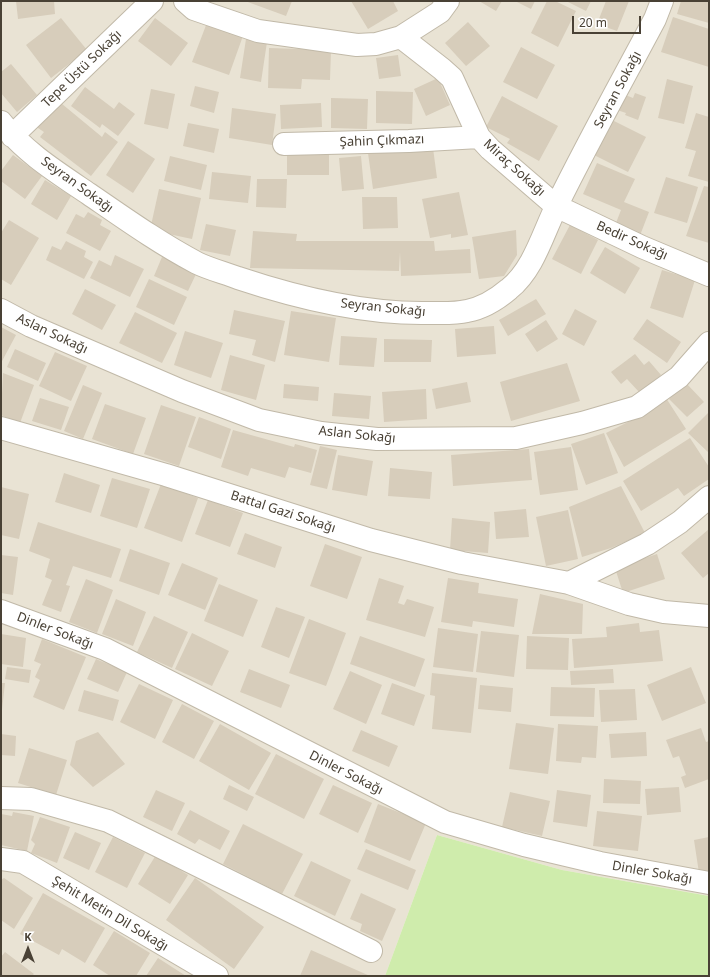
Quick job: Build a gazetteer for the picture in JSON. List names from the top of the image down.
{
  "streets": {
    "street": [
      "Tepe Üstü Sokağı",
      "Seyran Sokağı",
      "Şahin Çıkmazı",
      "Miraç Sokağı",
      "Bedir Sokağı",
      "Aslan Sokağı",
      "Battal Gazi Sokağı",
      "Dinler Sokağı",
      "Şehit Metin Dil Sokağı"
    ]
  },
  "crossings": [
    ["Tepe Üstü Sokağı", "Seyran Sokağı"],
    ["Seyran Sokağı", "Miraç Sokağı"],
    ["Seyran Sokağı", "Bedir Sokağı"],
    ["Şahin Çıkmazı", "Miraç Sokağı"],
    ["Miraç Sokağı", "Bedir Sokağı"]
  ],
  "scale_bar": "20 m",
  "north": "top"
}
